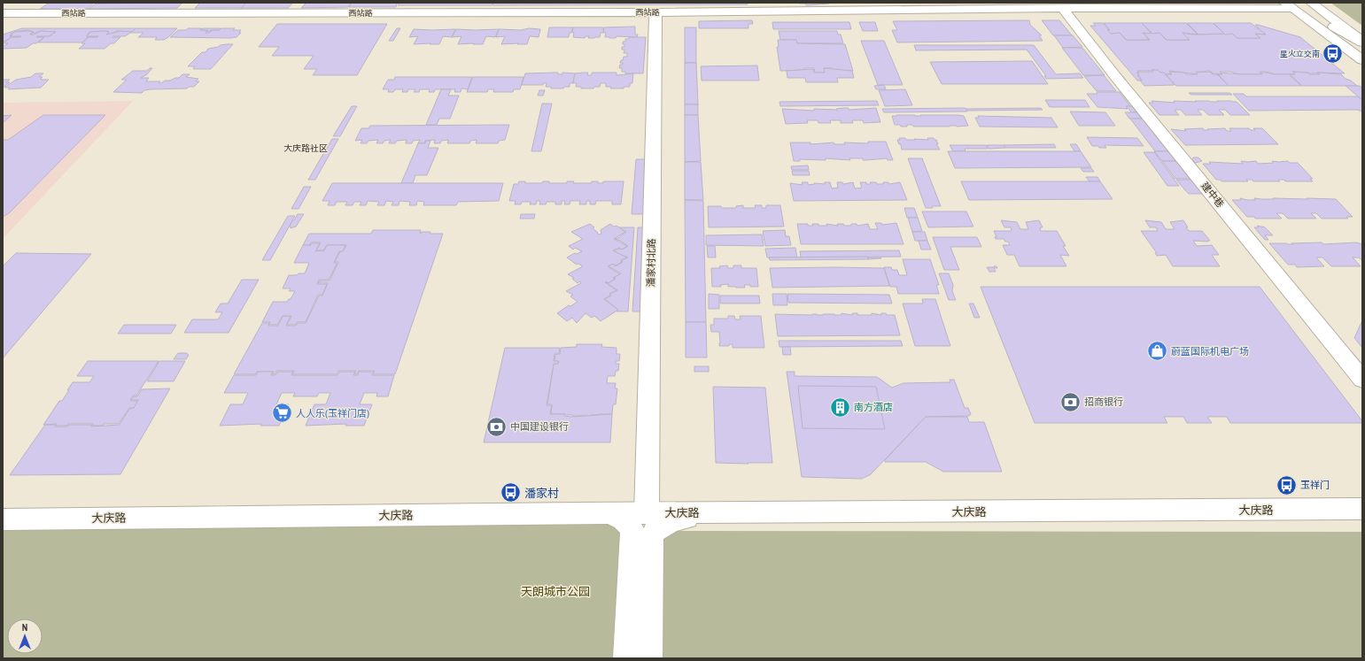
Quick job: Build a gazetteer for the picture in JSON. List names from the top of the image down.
{
  "streets": {
    "street": [
      "西站路",
      "建中巷",
      "潘家村北路",
      "大庆路"
    ]
  },
  "crossings": [
    ["西站路", "建中巷"],
    ["西站路", "潘家村北路"],
    ["潘家村北路", "大庆路"]
  ],
  "districts": ["大庆路社区"],
  "parks": ["天朗城市公园"],
  "places": {
    "bus stop": ["星火立交南", "玉祥门", "潘家村"],
    "shop": ["蔚蓝国际机电广场"],
    "bank": ["招商银行", "中国建设银行"],
    "building": ["南方酒店"],
    "supermarket": ["人人乐(玉祥门店)"]
  },
  "north": "top"
}
